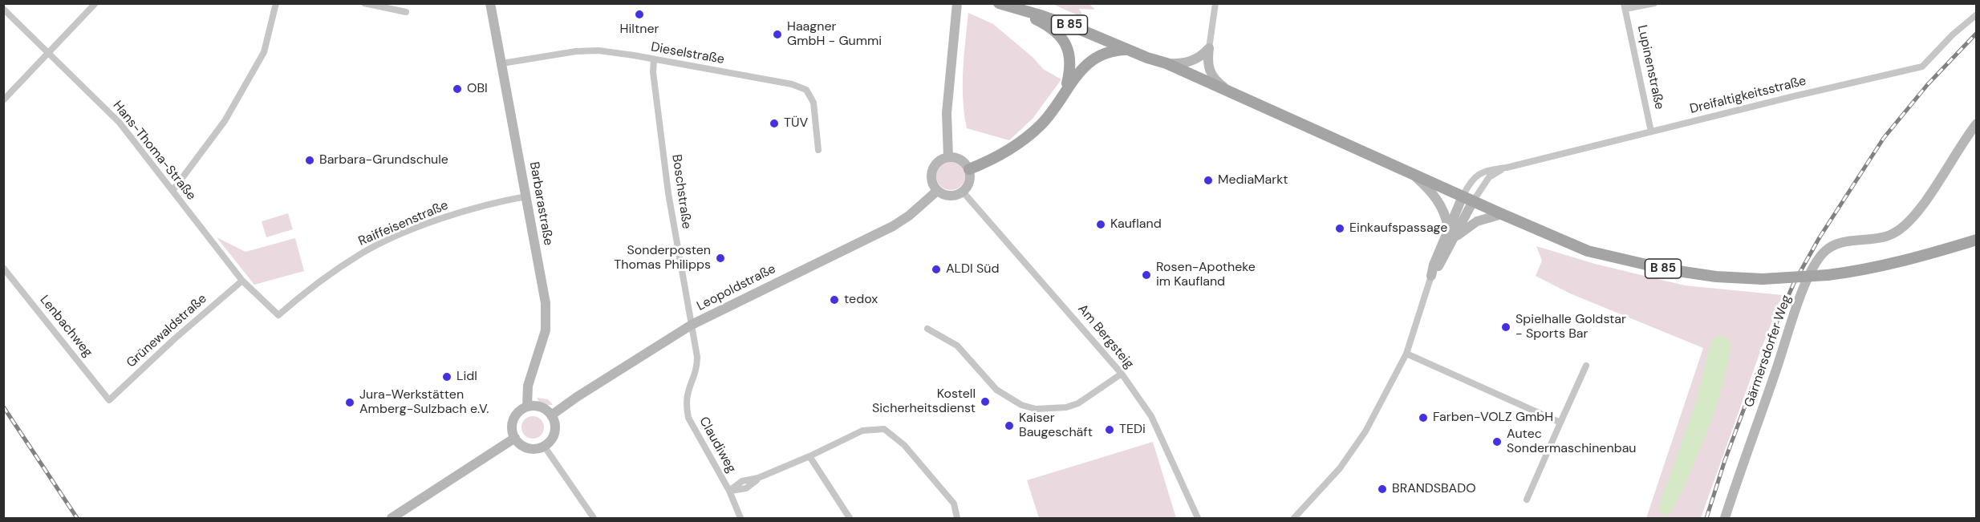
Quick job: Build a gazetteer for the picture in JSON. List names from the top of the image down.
{
  "streets": {
    "main road": ["B 85"],
    "street": [
      "Dieselstraße",
      "Lupinenstraße",
      "Dreifaltigkeitsstraße",
      "Hans-Thoma-Straße",
      "Boschstraße",
      "Barbarastraße",
      "Raiffeisenstraße",
      "Leopoldstraße",
      "Lenbachweg",
      "Grünewaldstraße",
      "Am Bergsteig",
      "Gärmersdorfer Weg",
      "Claudiweg"
    ]
  },
  "crossings": [
    ["B 85", "Dreifaltigkeitsstraße"],
    ["Dieselstraße", "Boschstraße"],
    ["Dieselstraße", "Barbarastraße"],
    ["Lupinenstraße", "Dreifaltigkeitsstraße"],
    ["Hans-Thoma-Straße", "Raiffeisenstraße"],
    ["Hans-Thoma-Straße", "Grünewaldstraße"],
    ["Boschstraße", "Leopoldstraße"],
    ["Boschstraße", "Claudiweg"],
    ["Barbarastraße", "Raiffeisenstraße"],
    ["Barbarastraße", "Leopoldstraße"],
    ["Leopoldstraße", "Am Bergsteig"],
    ["Leopoldstraße", "Claudiweg"],
    ["Lenbachweg", "Grünewaldstraße"]
  ],
  "places": [
    "Hiltner",
    "Haagner GmbH - Gummi",
    "OBI",
    "TÜV",
    "Barbara-Grundschule",
    "MediaMarkt",
    "Kaufland",
    "Einkaufspassage",
    "Sonderposten Thomas Philipps",
    "ALDI Süd",
    "Rosen-Apotheke im Kaufland",
    "tedox",
    "Spielhalle Goldstar - Sports Bar",
    "Lidl",
    "Kostell Sicherheitsdienst",
    "Jura-Werkstätten Amberg-Sulzbach e.V.",
    "Farben-VOLZ GmbH",
    "Kaiser Baugeschäft",
    "TEDi",
    "Autec Sondermaschinenbau",
    "BRANDSBADO"
  ]
}
